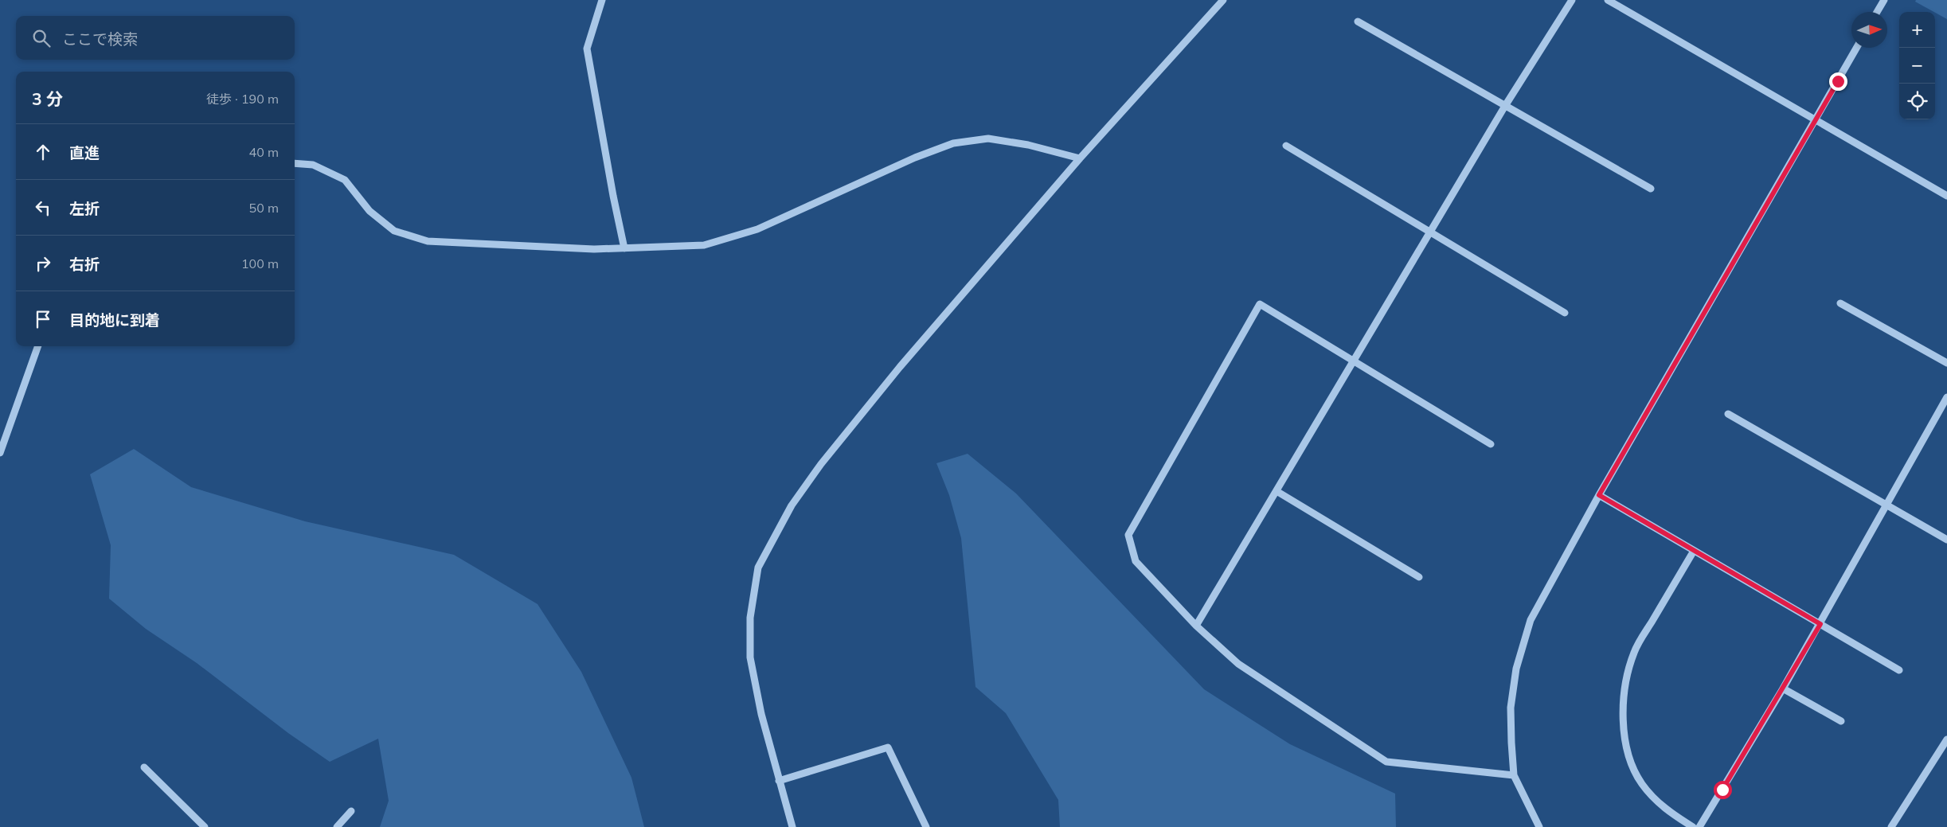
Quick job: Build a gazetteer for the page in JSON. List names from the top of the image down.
{
  "north": "right",
  "page": {
    "map_buttons": ["+", "−"],
    "search": "ここで検索",
    "heading": ["3 分", "徒歩 · 190 m"],
    "list": [
      ["直進", "40 m"],
      ["左折", "50 m"],
      ["右折", "100 m"],
      "目的地に到着"
    ]
  }
}
